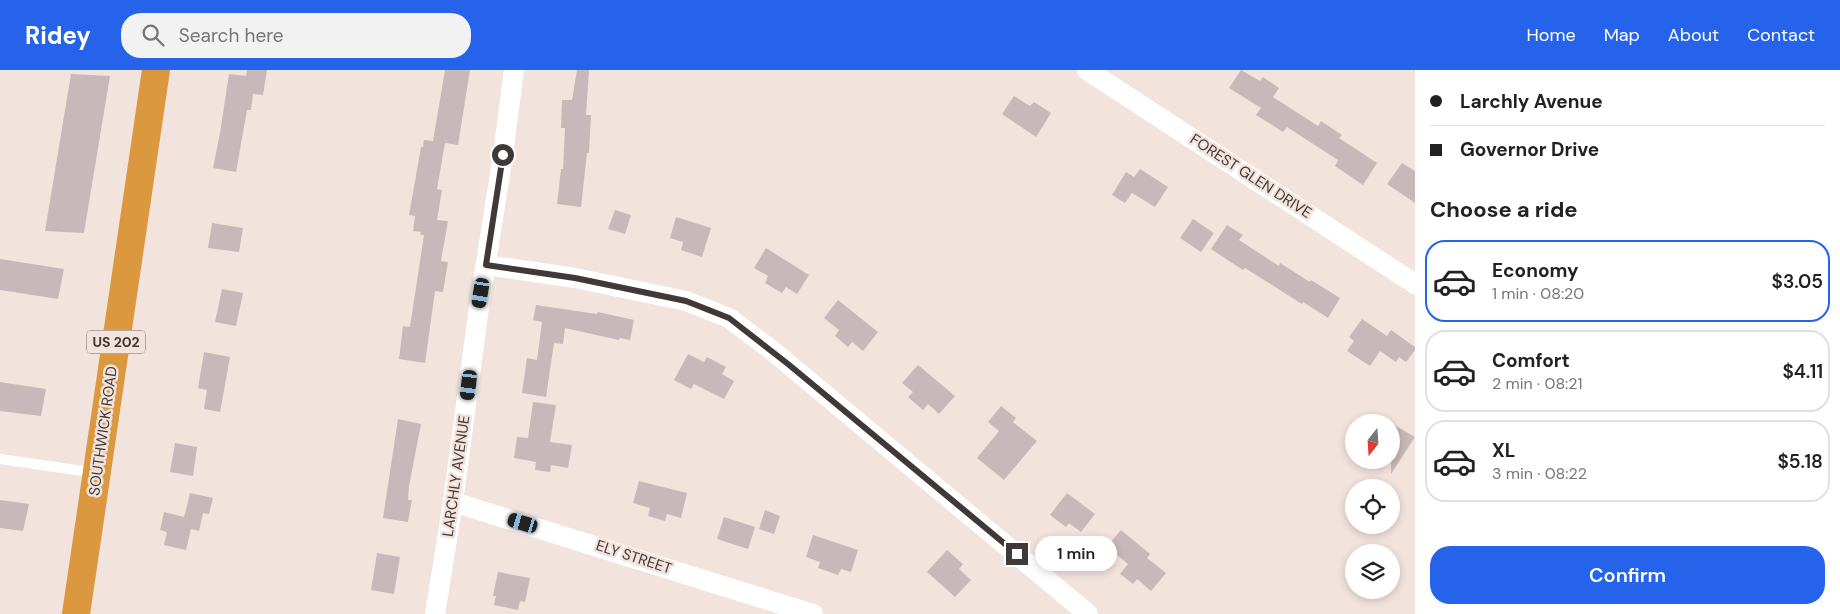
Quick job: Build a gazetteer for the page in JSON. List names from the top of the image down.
{
  "streets": {
    "highway": ["US 202", "SOUTHWICK ROAD"],
    "street": ["FOREST GLEN DRIVE", "LARCHLY AVENUE", "ELY STREET"]
  },
  "crossings": [
    ["LARCHLY AVENUE", "ELY STREET"]
  ],
  "north": "bottom",
  "page": {
    "header": "Ridey",
    "search": "Search here",
    "nav": [
      "Home",
      "Map",
      "About",
      "Contact"
    ],
    "banner": ["Larchly Avenue", "Governor Drive"],
    "heading": "Choose a ride",
    "list": [
      {
        "name": "Economy",
        "note": "1 min · 08:20",
        "value": "$3.05"
      },
      {
        "name": "Comfort",
        "note": "2 min · 08:21",
        "value": "$4.11"
      },
      {
        "name": "XL",
        "note": "3 min · 08:22",
        "value": "$5.18"
      }
    ],
    "bubble": "1 min",
    "buttons": "Confirm"
  }
}
